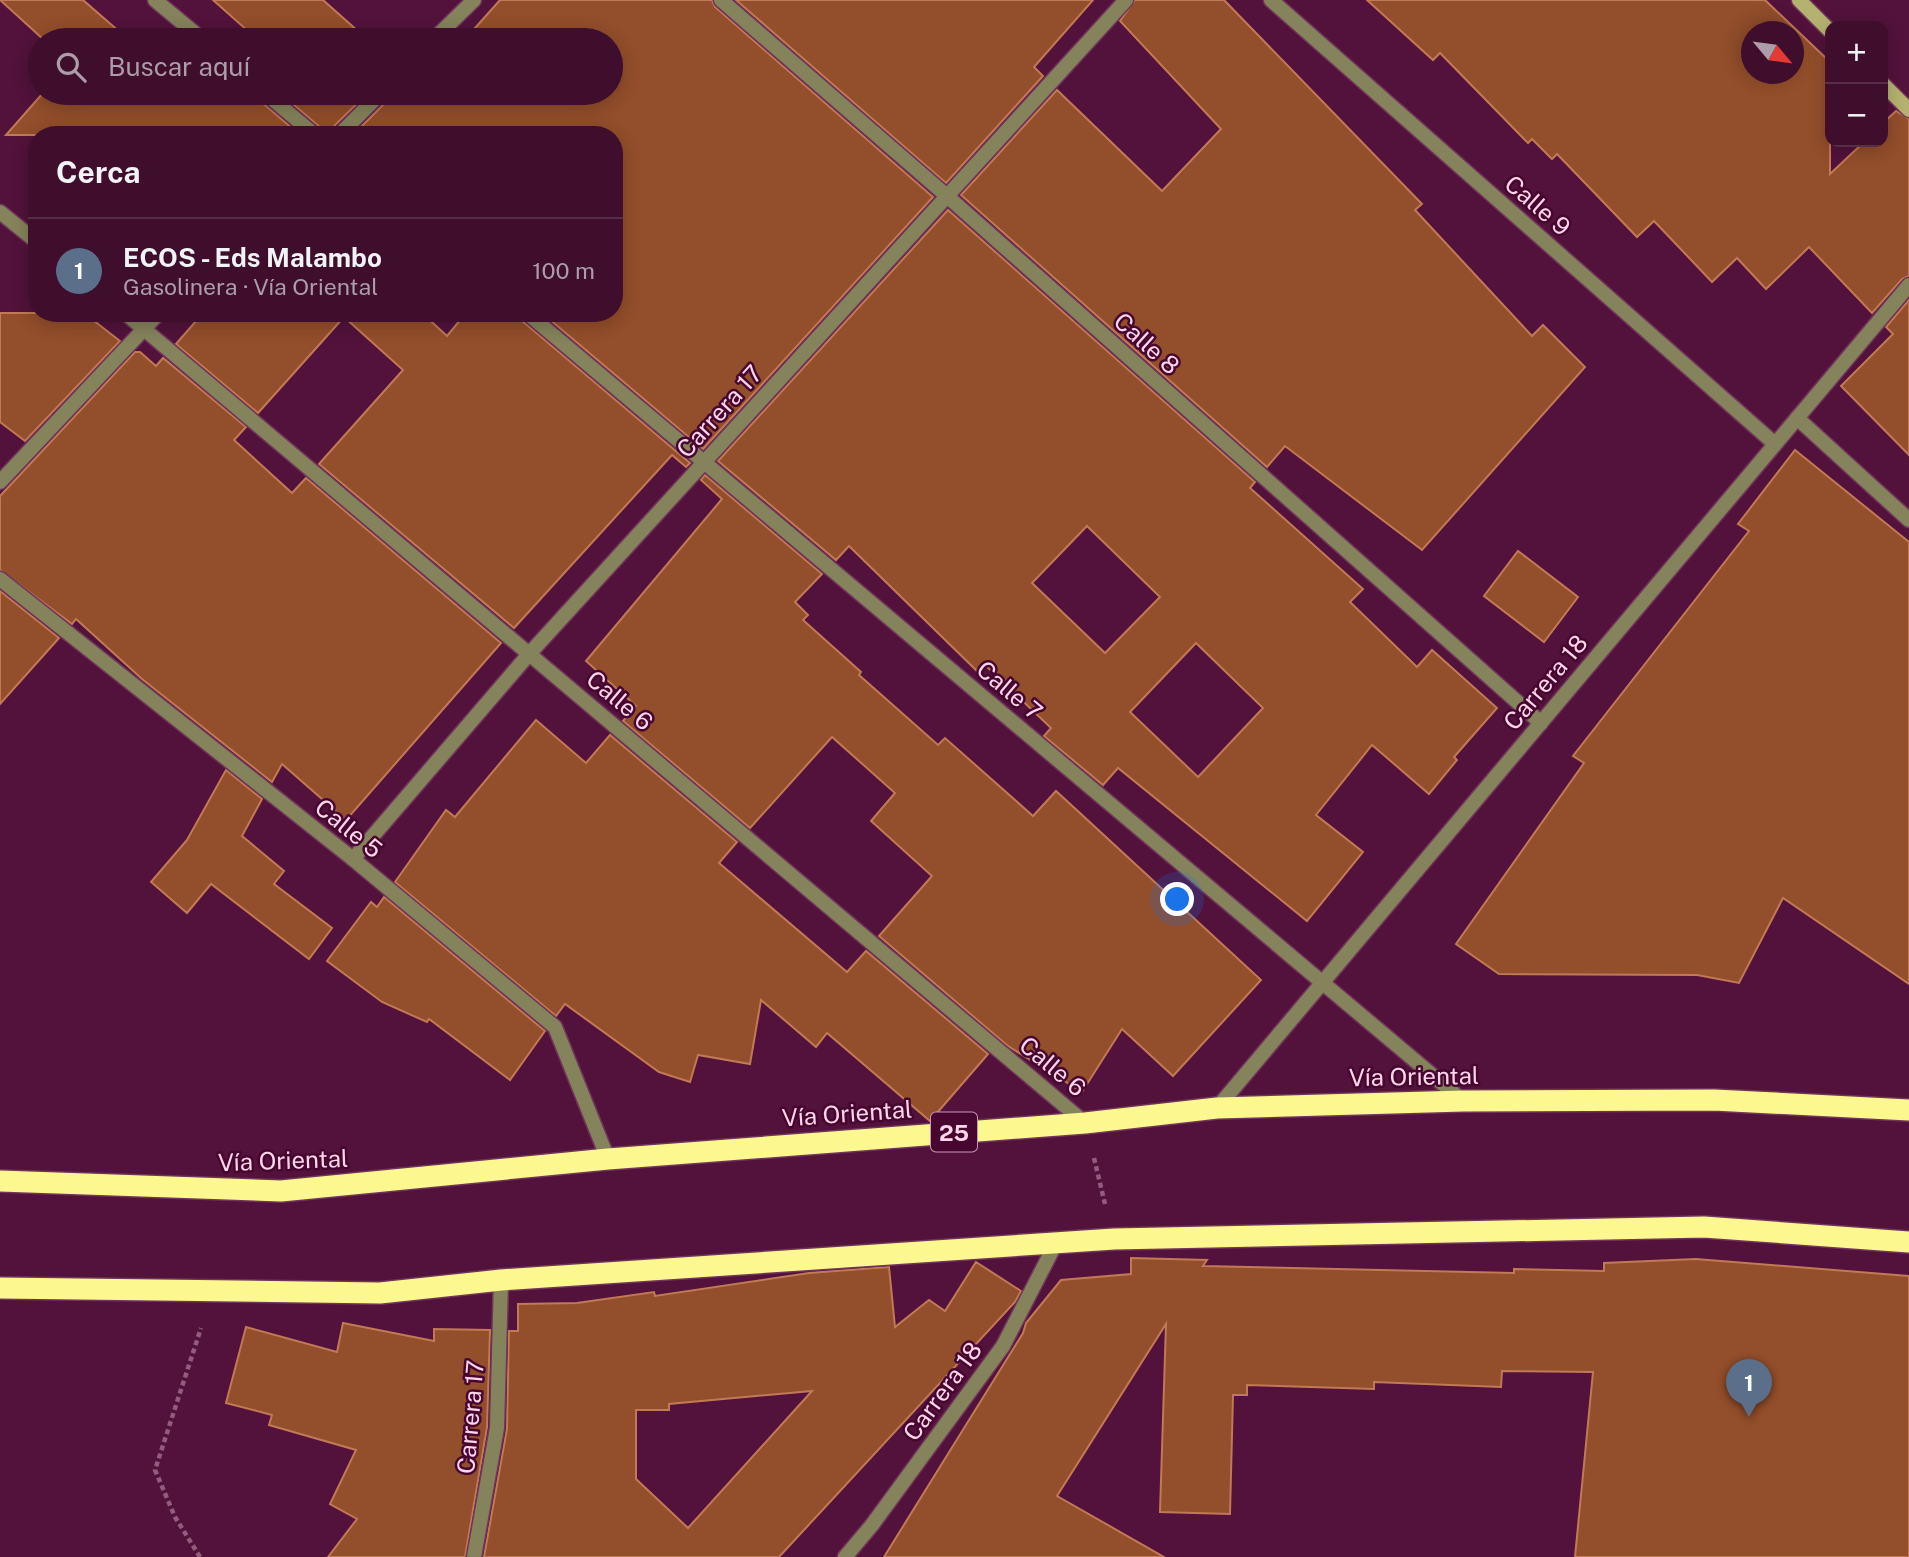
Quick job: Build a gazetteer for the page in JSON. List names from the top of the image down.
{
  "streets": {
    "highway": ["Vía Oriental", "25"],
    "street": [
      "Calle 9",
      "Calle 8",
      "Carrera 17",
      "Carrera 18",
      "Calle 7",
      "Calle 6",
      "Calle 5"
    ]
  },
  "crossings": [
    ["Calle 9", "Carrera 18"],
    ["Calle 8", "Carrera 17"],
    ["Calle 8", "Carrera 18"],
    ["Carrera 17", "Calle 7"],
    ["Carrera 17", "Calle 6"],
    ["Carrera 17", "Calle 5"],
    ["Carrera 18", "Calle 7"],
    ["Carrera 18", "Vía Oriental"],
    ["Calle 7", "Vía Oriental"],
    ["Calle 6", "Vía Oriental"],
    ["Calle 5", "Vía Oriental"]
  ],
  "north": "bottom right",
  "page": {
    "map_buttons": ["+", "−"],
    "search": "Buscar aquí",
    "heading": "Cerca",
    "list": [
      {
        "mark": "1",
        "name": "ECOS - Eds Malambo",
        "note": "Gasolinera · Vía Oriental",
        "value": "100 m"
      }
    ],
    "pins": "1"
  }
}
